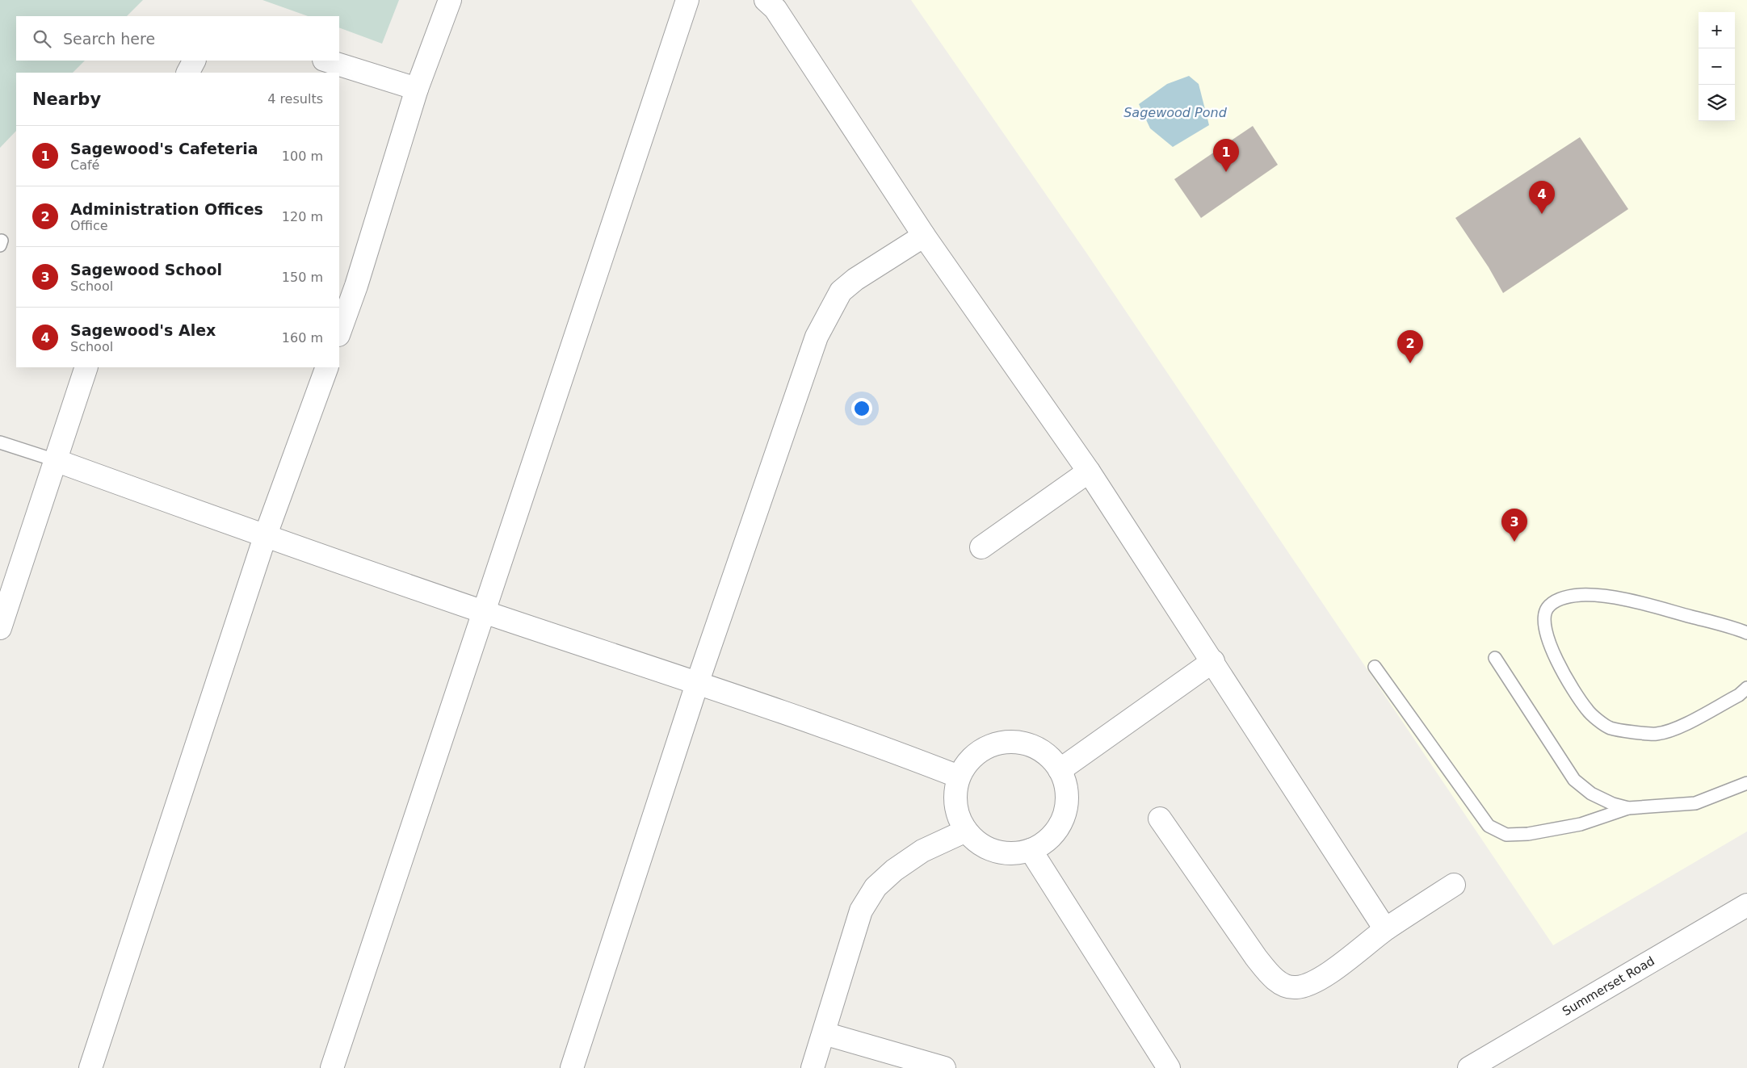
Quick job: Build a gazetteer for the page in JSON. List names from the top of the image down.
{
  "streets": {
    "street": ["Summerset Road"]
  },
  "water": ["Sagewood Pond"],
  "page": {
    "map_buttons": ["+", "−"],
    "search": "Search here",
    "heading": ["Nearby", "4 results"],
    "list": [
      {
        "mark": "1",
        "name": "Sagewood's Cafeteria",
        "note": "Café",
        "value": "100 m"
      },
      {
        "mark": "2",
        "name": "Administration Offices",
        "note": "Office",
        "value": "120 m"
      },
      {
        "mark": "3",
        "name": "Sagewood School",
        "note": "School",
        "value": "150 m"
      },
      {
        "mark": "4",
        "name": "Sagewood's Alex",
        "note": "School",
        "value": "160 m"
      }
    ],
    "pins": [
      "1",
      "4",
      "2",
      "3"
    ]
  }
}
